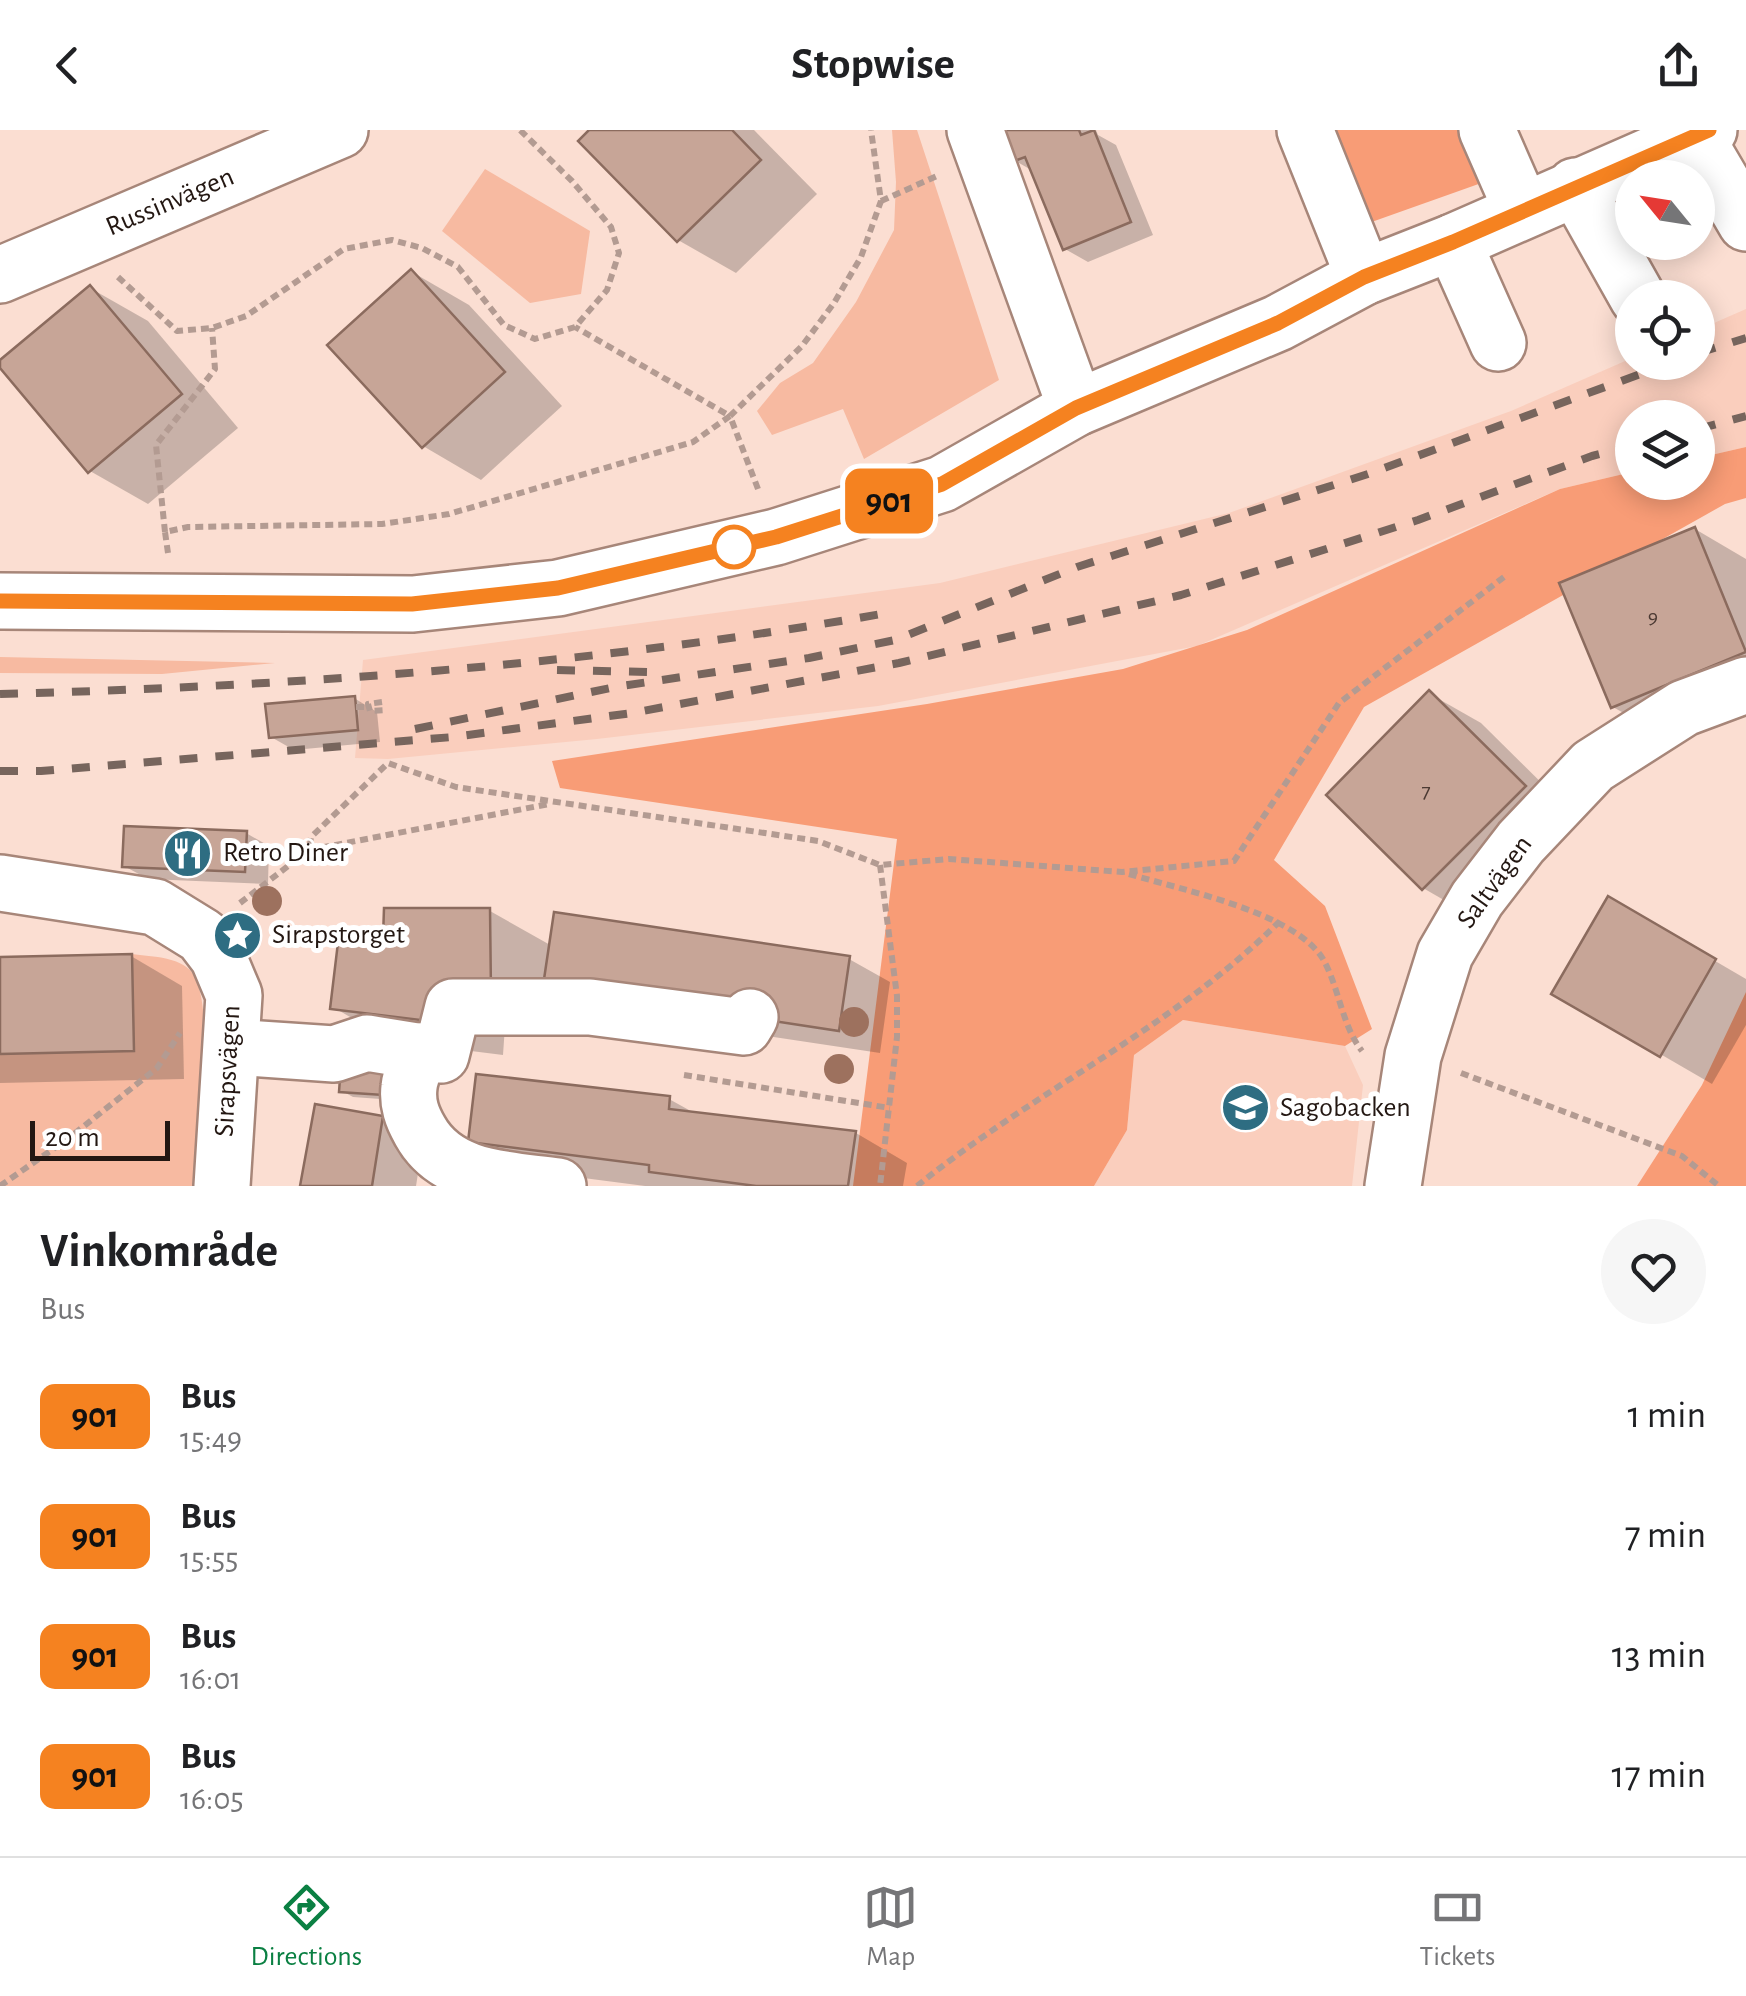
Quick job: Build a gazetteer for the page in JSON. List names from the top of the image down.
{
  "streets": {
    "street": ["Russinvägen", "Saltvägen", "Sirapsvägen"]
  },
  "places": {
    "restaurant": ["Retro Diner"],
    "place": ["Sirapstorget"],
    "school or university": ["Sagobacken"]
  },
  "lines": ["bus line 901"],
  "house_numbers": ["9", "7"],
  "scale_bar": "20 m",
  "north": "top left",
  "page": {
    "header": "Stopwise",
    "on_map": "901",
    "scale": "20 m",
    "heading": ["Vinkområde", "Bus"],
    "list": [
      {
        "mark": "901",
        "name": "Bus",
        "note": "15:49",
        "value": "1 min"
      },
      {
        "mark": "901",
        "name": "Bus",
        "note": "15:55",
        "value": "7 min"
      },
      {
        "mark": "901",
        "name": "Bus",
        "note": "16:01",
        "value": "13 min"
      },
      {
        "mark": "901",
        "name": "Bus",
        "note": "16:05",
        "value": "17 min"
      }
    ],
    "tabs": ["Directions", "Map", "Tickets"]
  }
}
